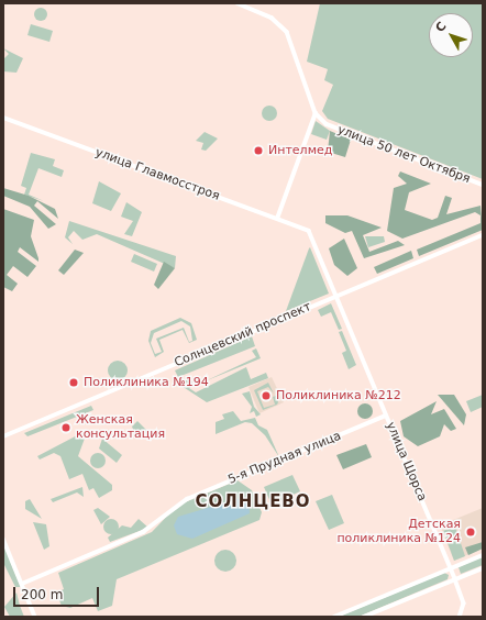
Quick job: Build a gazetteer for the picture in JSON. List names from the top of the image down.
{
  "streets": {
    "street": [
      "улица 50 лет Октября",
      "улица Главмосстроя",
      "Солнцевский проспект",
      "5-я Прудная улица",
      "улица Щорса"
    ]
  },
  "crossings": [
    ["улица Главмосстроя", "улица Щорса"],
    ["Солнцевский проспект", "улица Щорса"],
    ["5-я Прудная улица", "улица Щорса"]
  ],
  "districts": ["СОЛНЦЕВО"],
  "places": [
    "Интелмед",
    "Поликлиника №194",
    "Поликлиника №212",
    "Женская консультация",
    "Детская поликлиника №124"
  ],
  "scale_bar": "200 m",
  "north": "top left"
}
